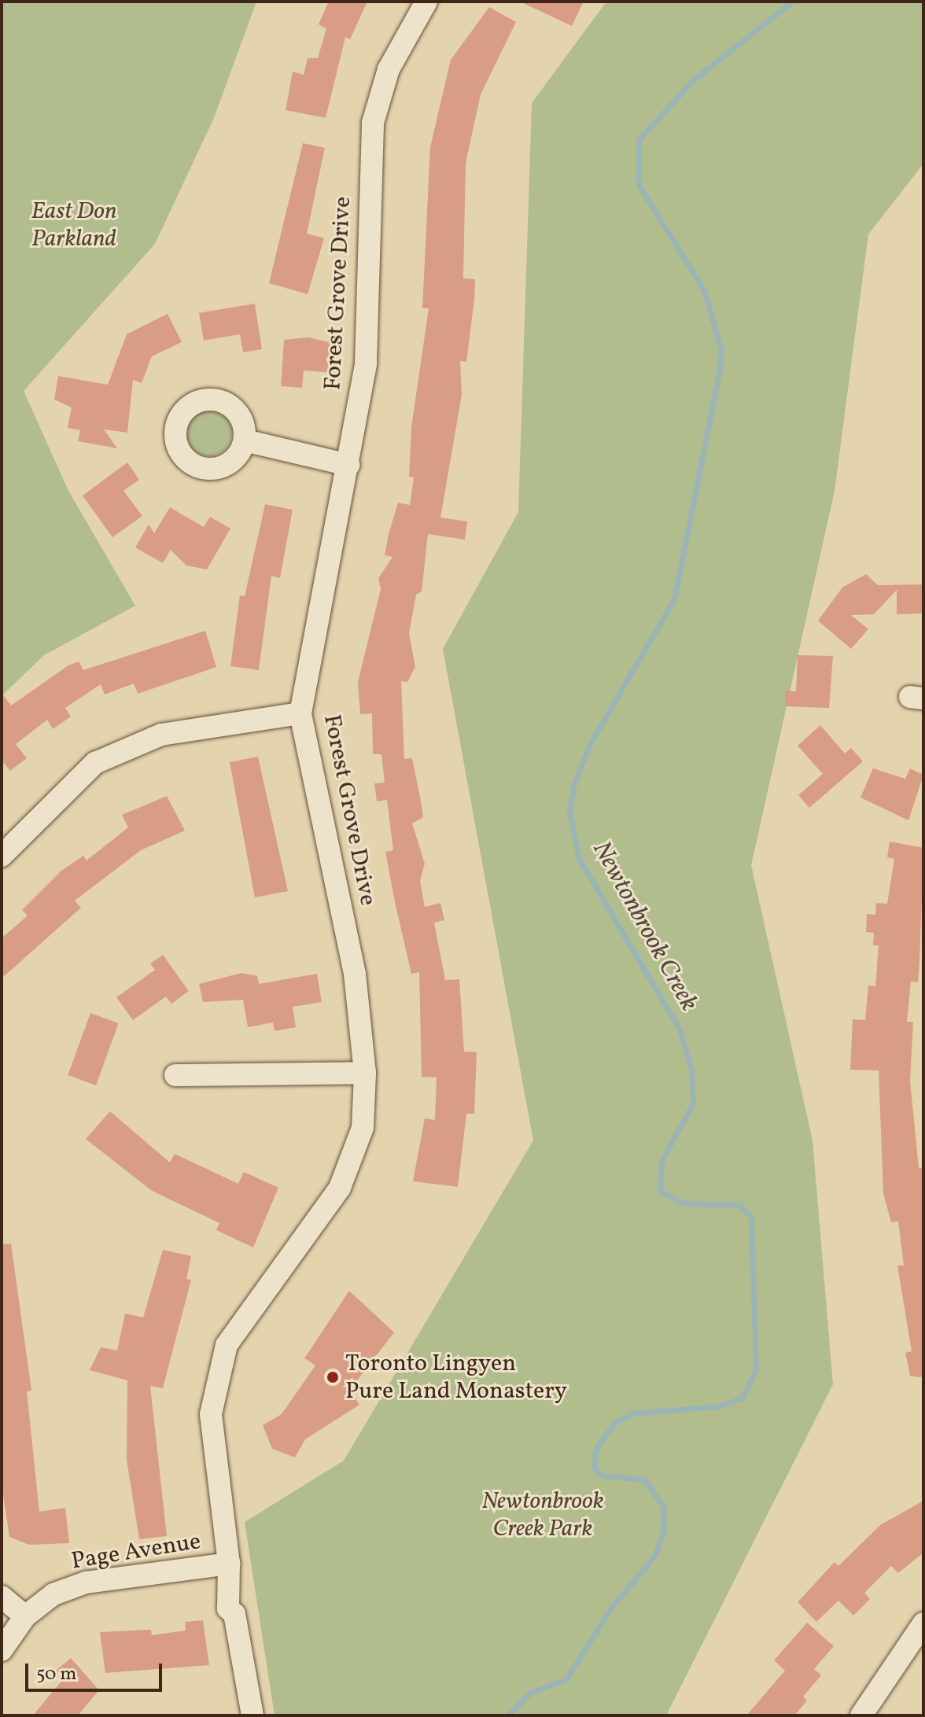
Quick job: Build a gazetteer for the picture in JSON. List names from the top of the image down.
{
  "streets": {
    "street": ["Forest Grove Drive", "Page Avenue"]
  },
  "crossings": [
    ["Forest Grove Drive", "Page Avenue"]
  ],
  "water": ["Newtonbrook Creek"],
  "parks": ["East Don Parkland", "Newtonbrook Creek Park"],
  "places": ["Toronto Lingyen Pure Land Monastery"],
  "scale_bar": "50 m"
}
